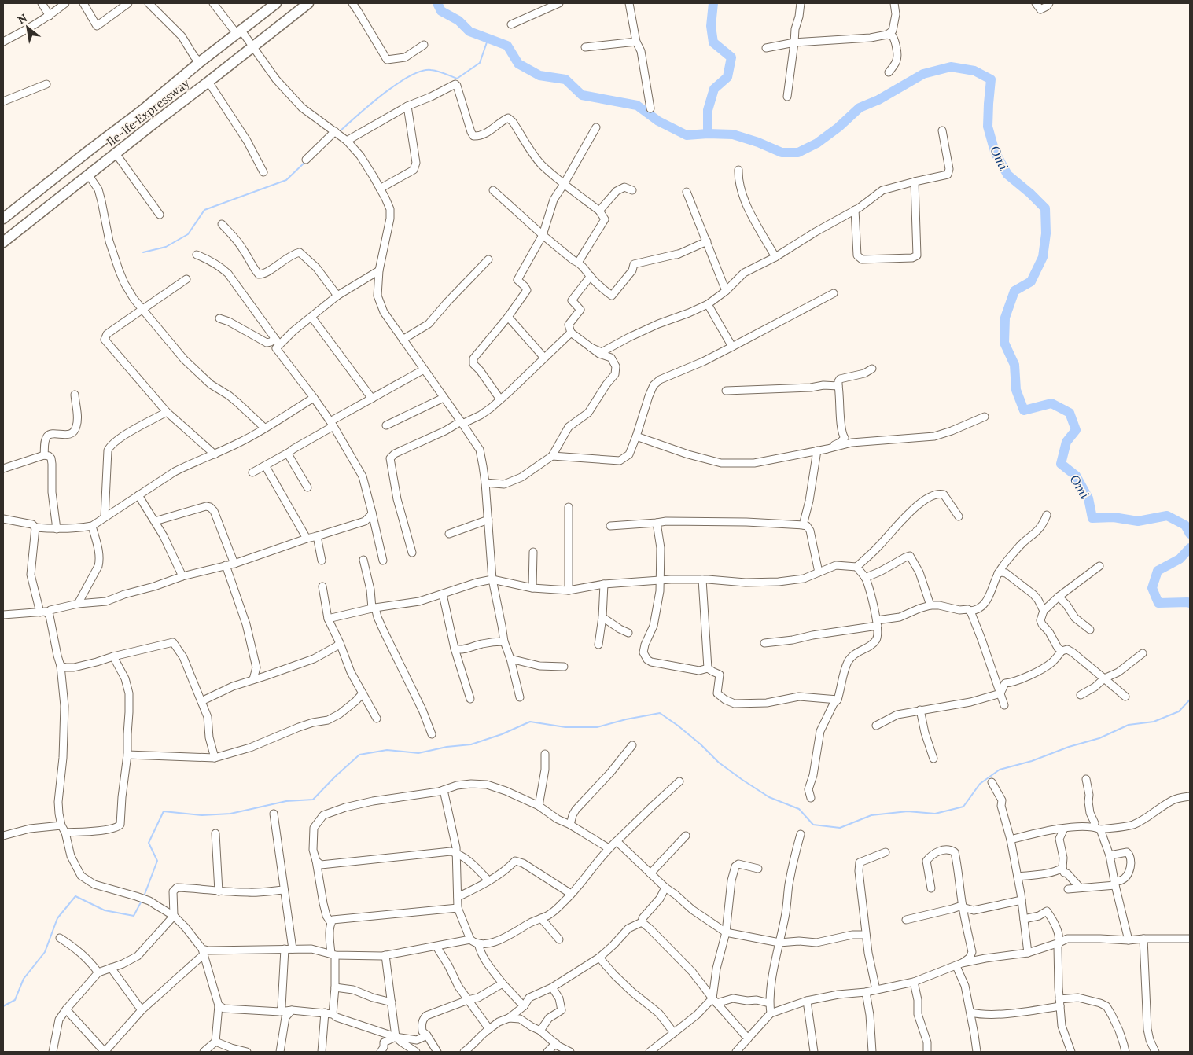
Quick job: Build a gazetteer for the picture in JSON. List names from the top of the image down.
{
  "streets": {
    "highway": ["Ile-Ife Expressway"]
  },
  "water": ["Omi"],
  "north": "top left"
}
